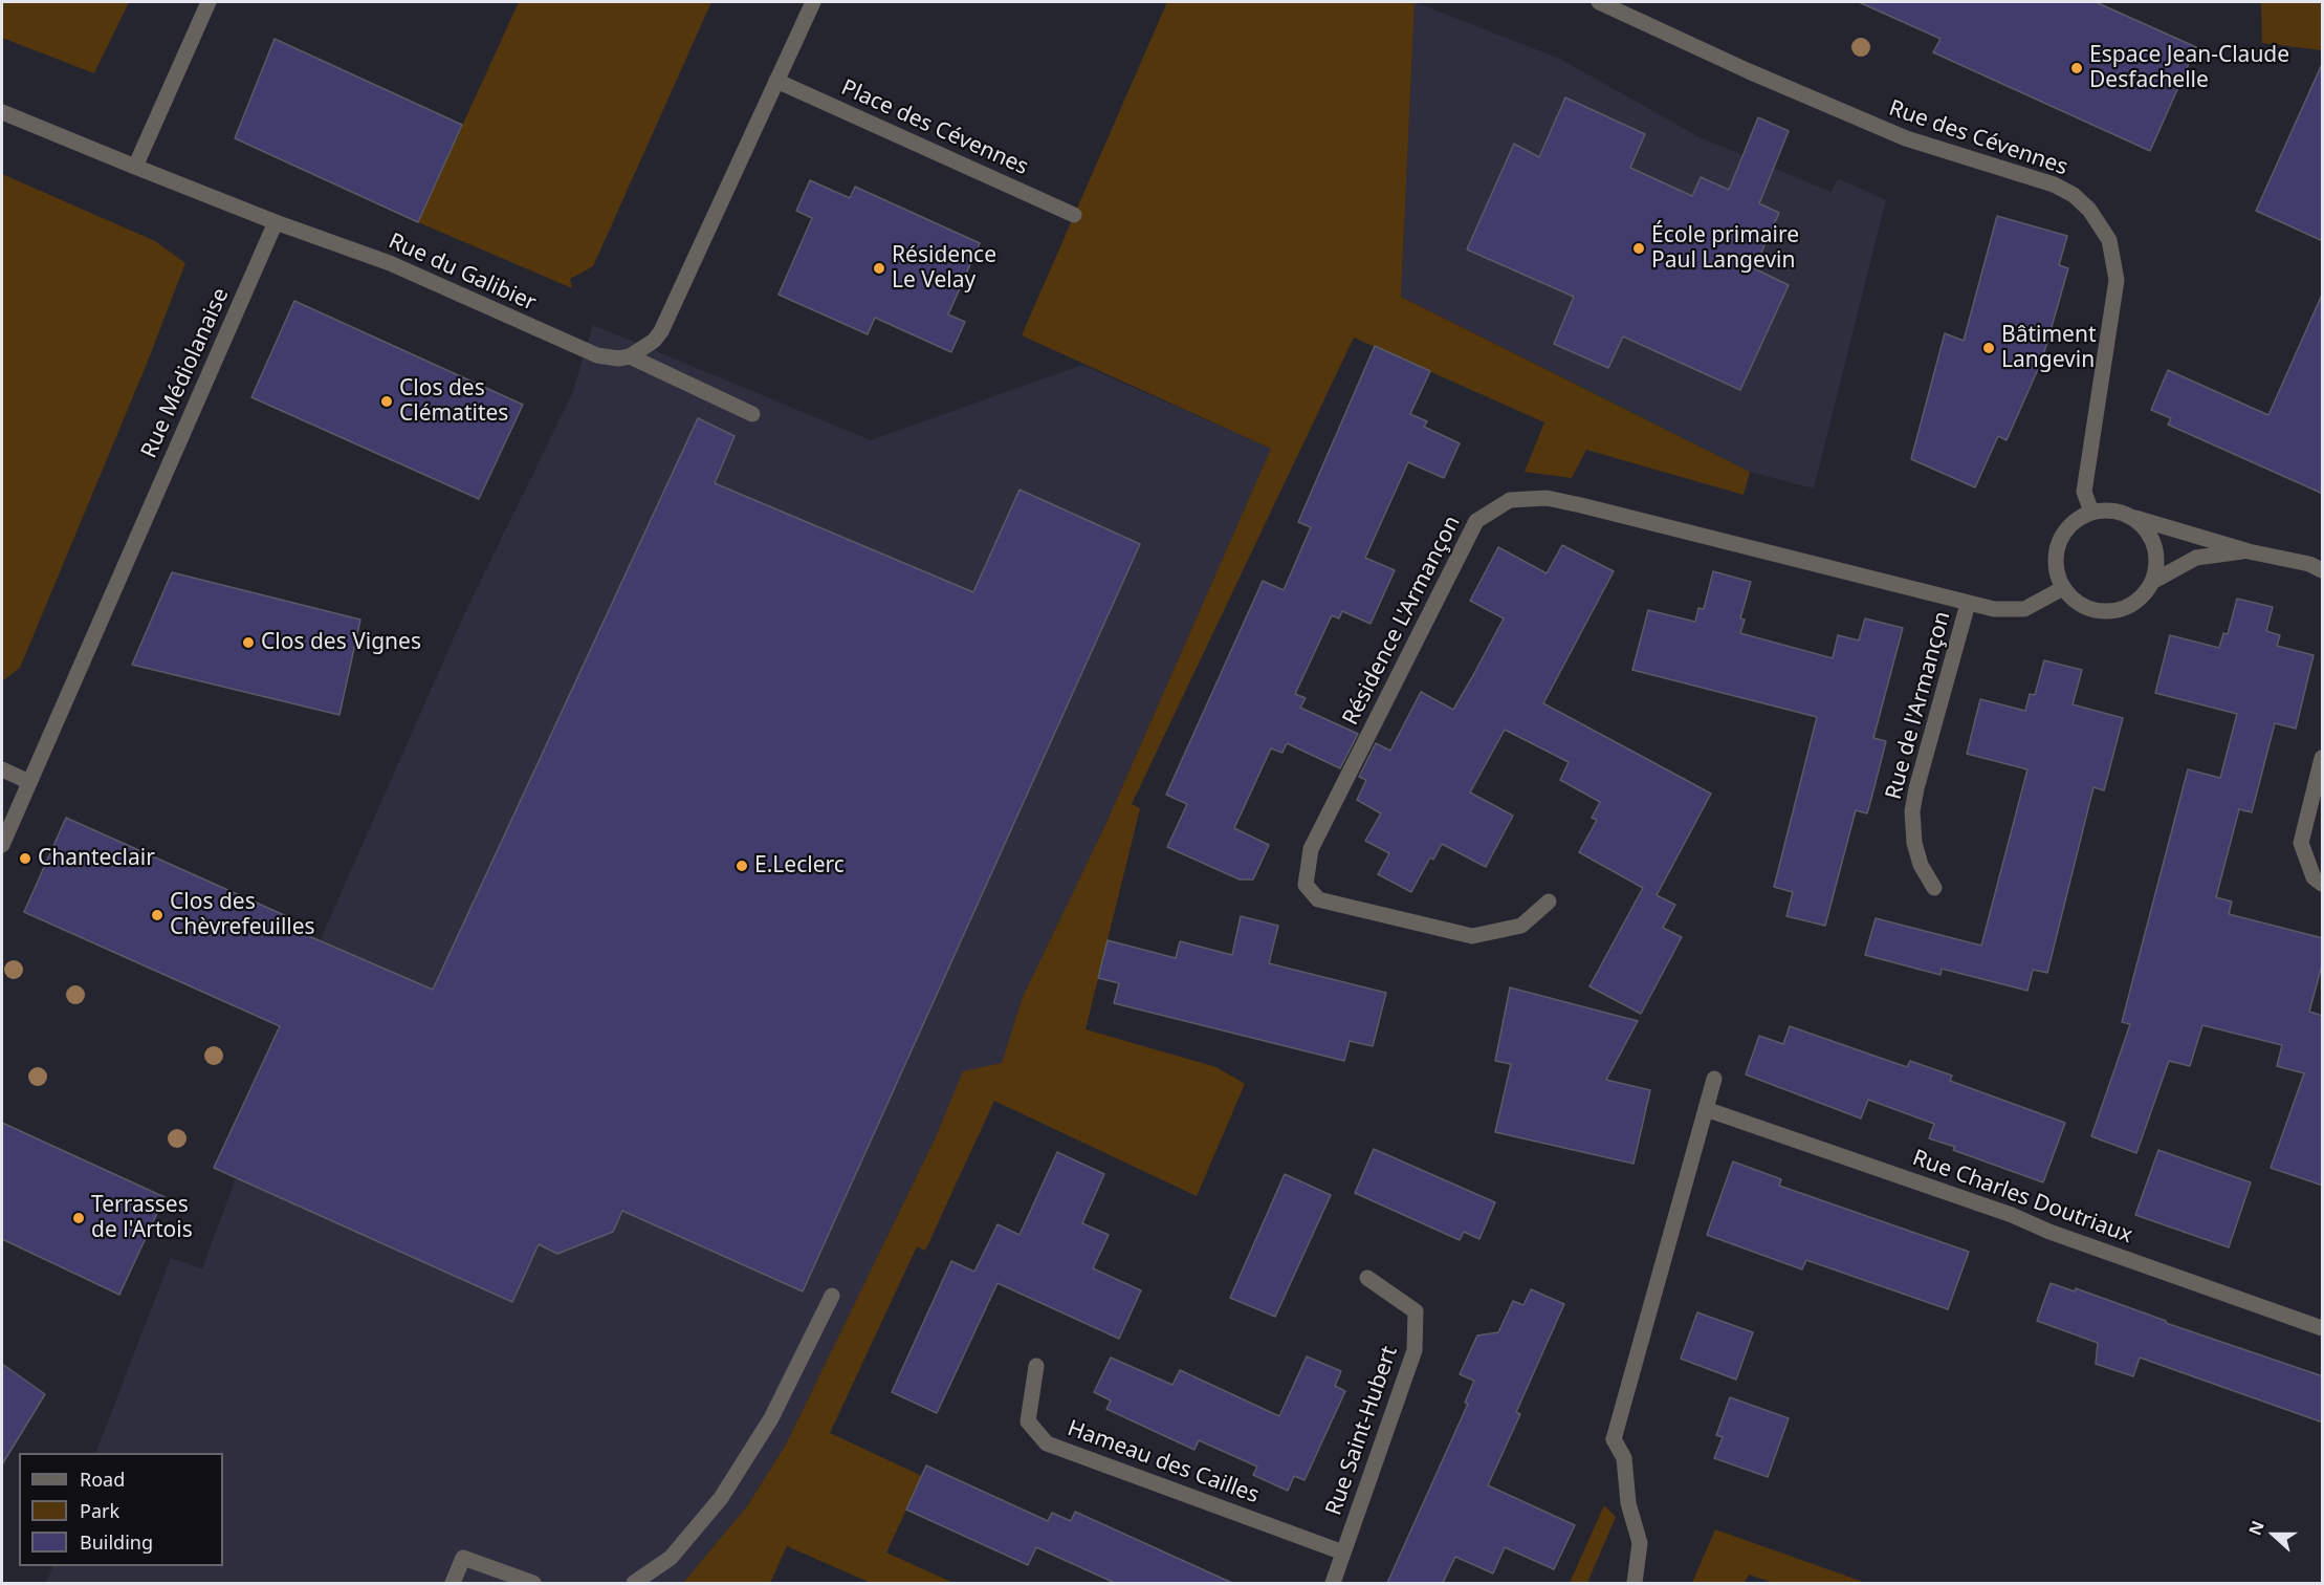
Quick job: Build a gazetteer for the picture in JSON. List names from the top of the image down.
{
  "streets": {
    "street": [
      "Place des Cévennes",
      "Rue des Cévennes",
      "Rue du Galibier",
      "Rue Médiolanaise",
      "Résidence L'Armançon",
      "Rue de l'Armançon",
      "Rue Charles Doutriaux",
      "Rue Saint-Hubert",
      "Hameau des Cailles"
    ]
  },
  "crossings": [
    ["Rue des Cévennes", "Résidence L'Armançon"],
    ["Rue du Galibier", "Rue Médiolanaise"],
    ["Résidence L'Armançon", "Rue de l'Armançon"],
    ["Rue Saint-Hubert", "Hameau des Cailles"]
  ],
  "places": [
    "Espace Jean-Claude Desfachelle",
    "École primaire Paul Langevin",
    "Résidence Le Velay",
    "Bâtiment Langevin",
    "Clos des Clématites",
    "Clos des Vignes",
    "Chanteclair",
    "E.Leclerc",
    "Clos des Chèvrefeuilles",
    "Terrasses de l'Artois"
  ],
  "legend": ["Road", "Park", "Building"],
  "north": "left"
}
